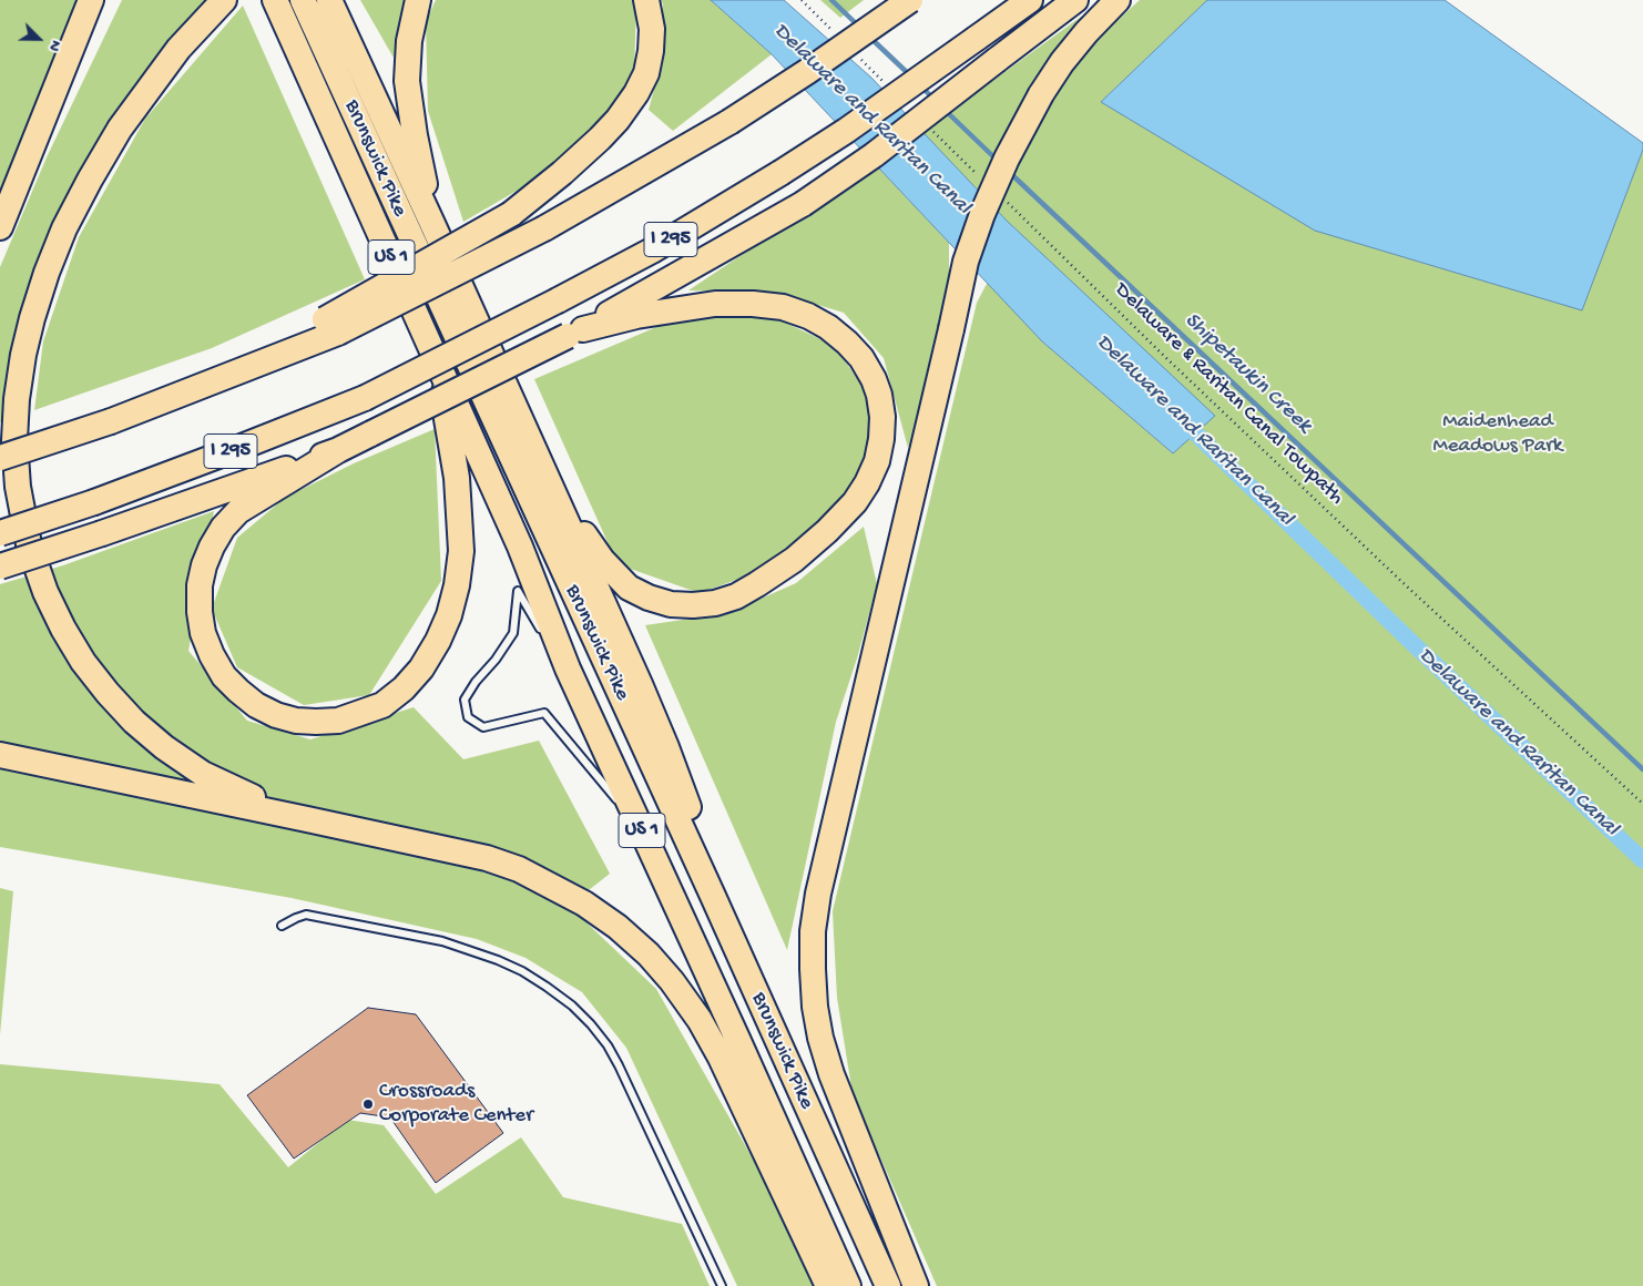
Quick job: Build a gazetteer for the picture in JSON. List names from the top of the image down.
{
  "streets": {
    "highway": ["Brunswick Pike", "I 295", "US 1"],
    "path": ["Delaware & Raritan Canal Towpath"]
  },
  "water": ["Delaware and Raritan Canal", "Shipetaukin Creek"],
  "parks": ["Maidenhead Meadows Park"],
  "places": ["Crossroads Corporate Center"],
  "north": "bottom right"
}
